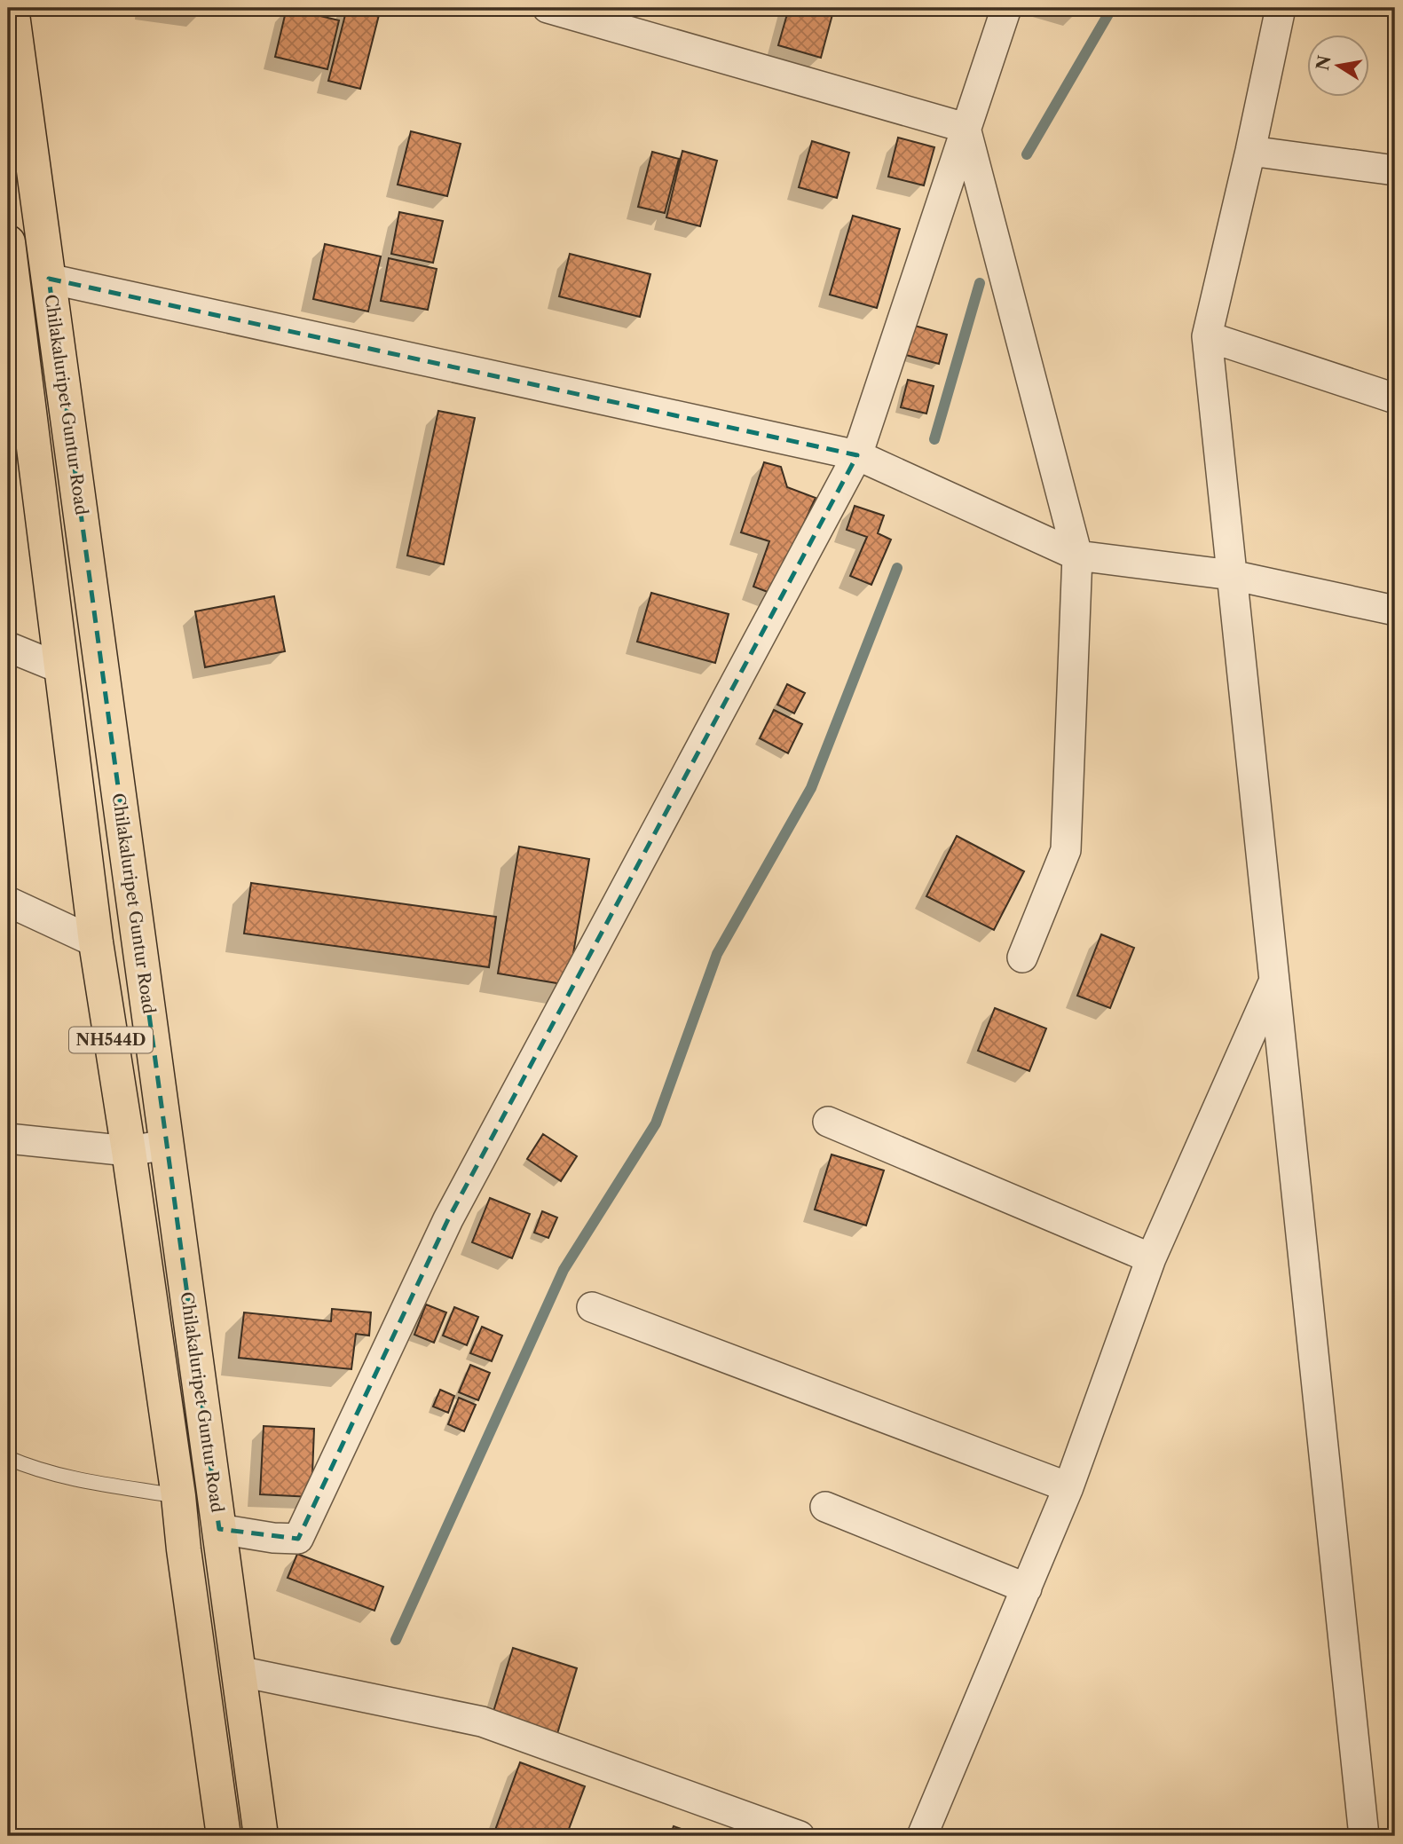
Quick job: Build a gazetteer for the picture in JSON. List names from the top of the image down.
{
  "streets": {
    "highway": ["Chilakaluripet Guntur Road", "NH544D"]
  },
  "north": "left"
}
